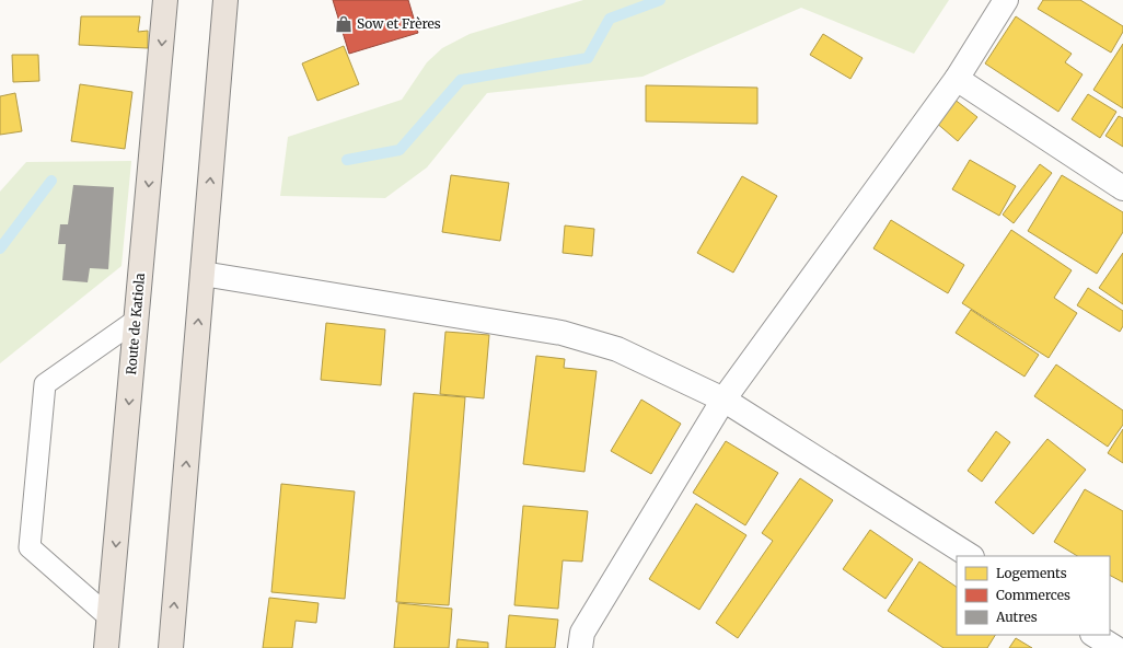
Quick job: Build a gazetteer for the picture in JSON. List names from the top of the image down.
{
  "streets": {
    "highway": ["Route de Katiola"]
  },
  "places": {
    "shop": ["Sow et Frères"]
  },
  "legend": ["Logements", "Commerces", "Autres"]
}
